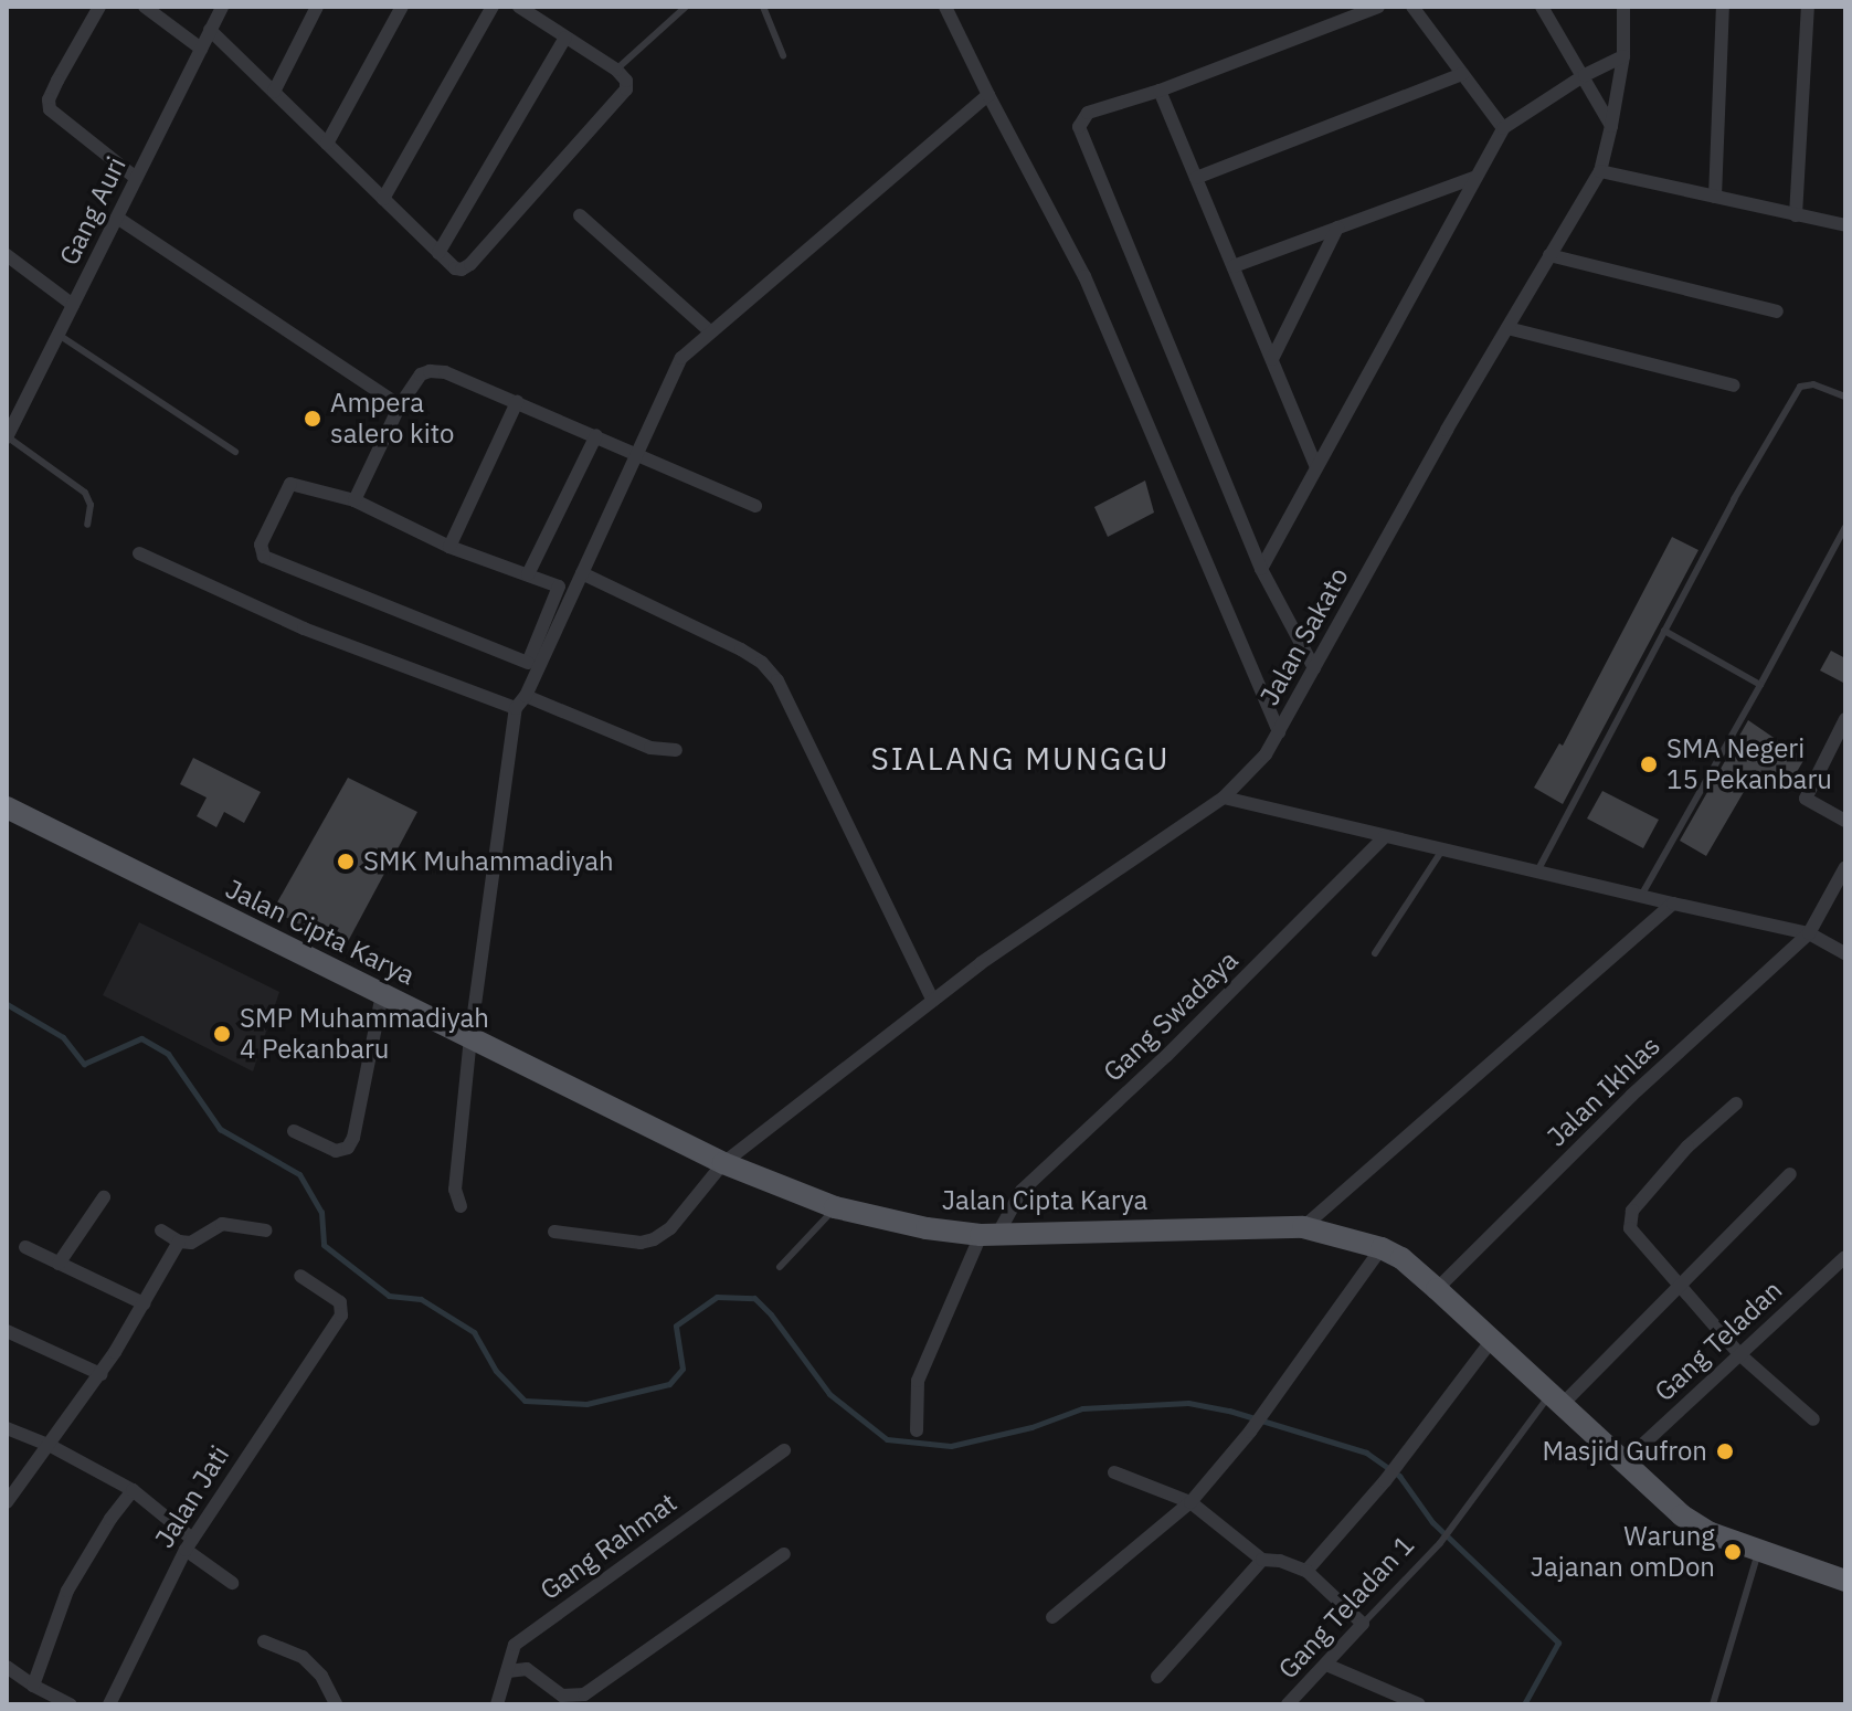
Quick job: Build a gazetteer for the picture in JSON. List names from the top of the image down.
{
  "streets": {
    "main road": ["Jalan Cipta Karya"],
    "street": [
      "Gang Auri",
      "Jalan Sakato",
      "Gang Swadaya",
      "Jalan Ikhlas",
      "Gang Teladan",
      "Jalan Jati",
      "Gang Rahmat",
      "Gang Teladan 1"
    ]
  },
  "crossings": [
    ["Jalan Sakato", "Jalan Cipta Karya"],
    ["Jalan Cipta Karya", "Gang Swadaya"],
    ["Jalan Cipta Karya", "Jalan Ikhlas"],
    ["Jalan Cipta Karya", "Gang Teladan"],
    ["Jalan Cipta Karya", "Gang Teladan 1"]
  ],
  "districts": ["SIALANG MUNGGU"],
  "places": [
    "Ampera salero kito",
    "SMA Negeri 15 Pekanbaru",
    "SMK Muhammadiyah",
    "SMP Muhammadiyah 4 Pekanbaru",
    "Masjid Gufron",
    "Warung Jajanan omDon"
  ]
}
